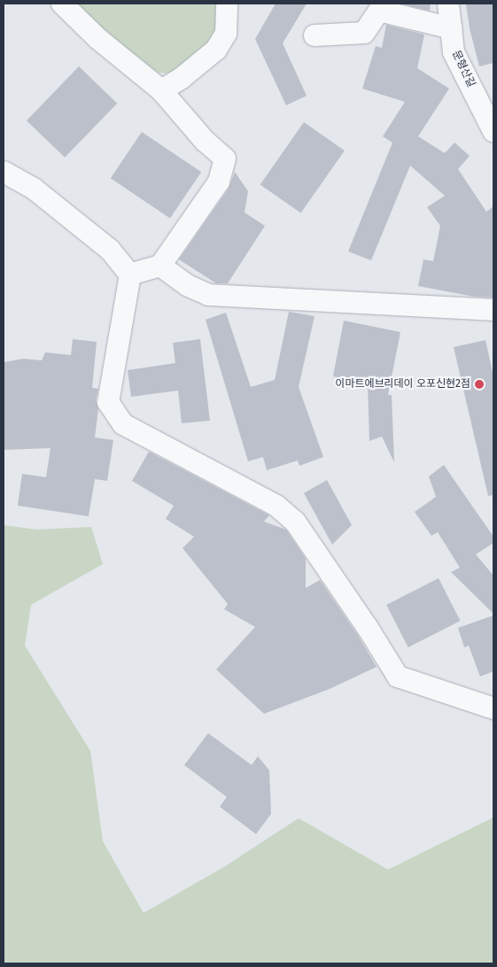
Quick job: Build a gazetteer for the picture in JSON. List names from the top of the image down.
{
  "streets": {
    "street": ["문형산길"]
  },
  "places": ["이마트에브리데이 오포신현2점"]
}
